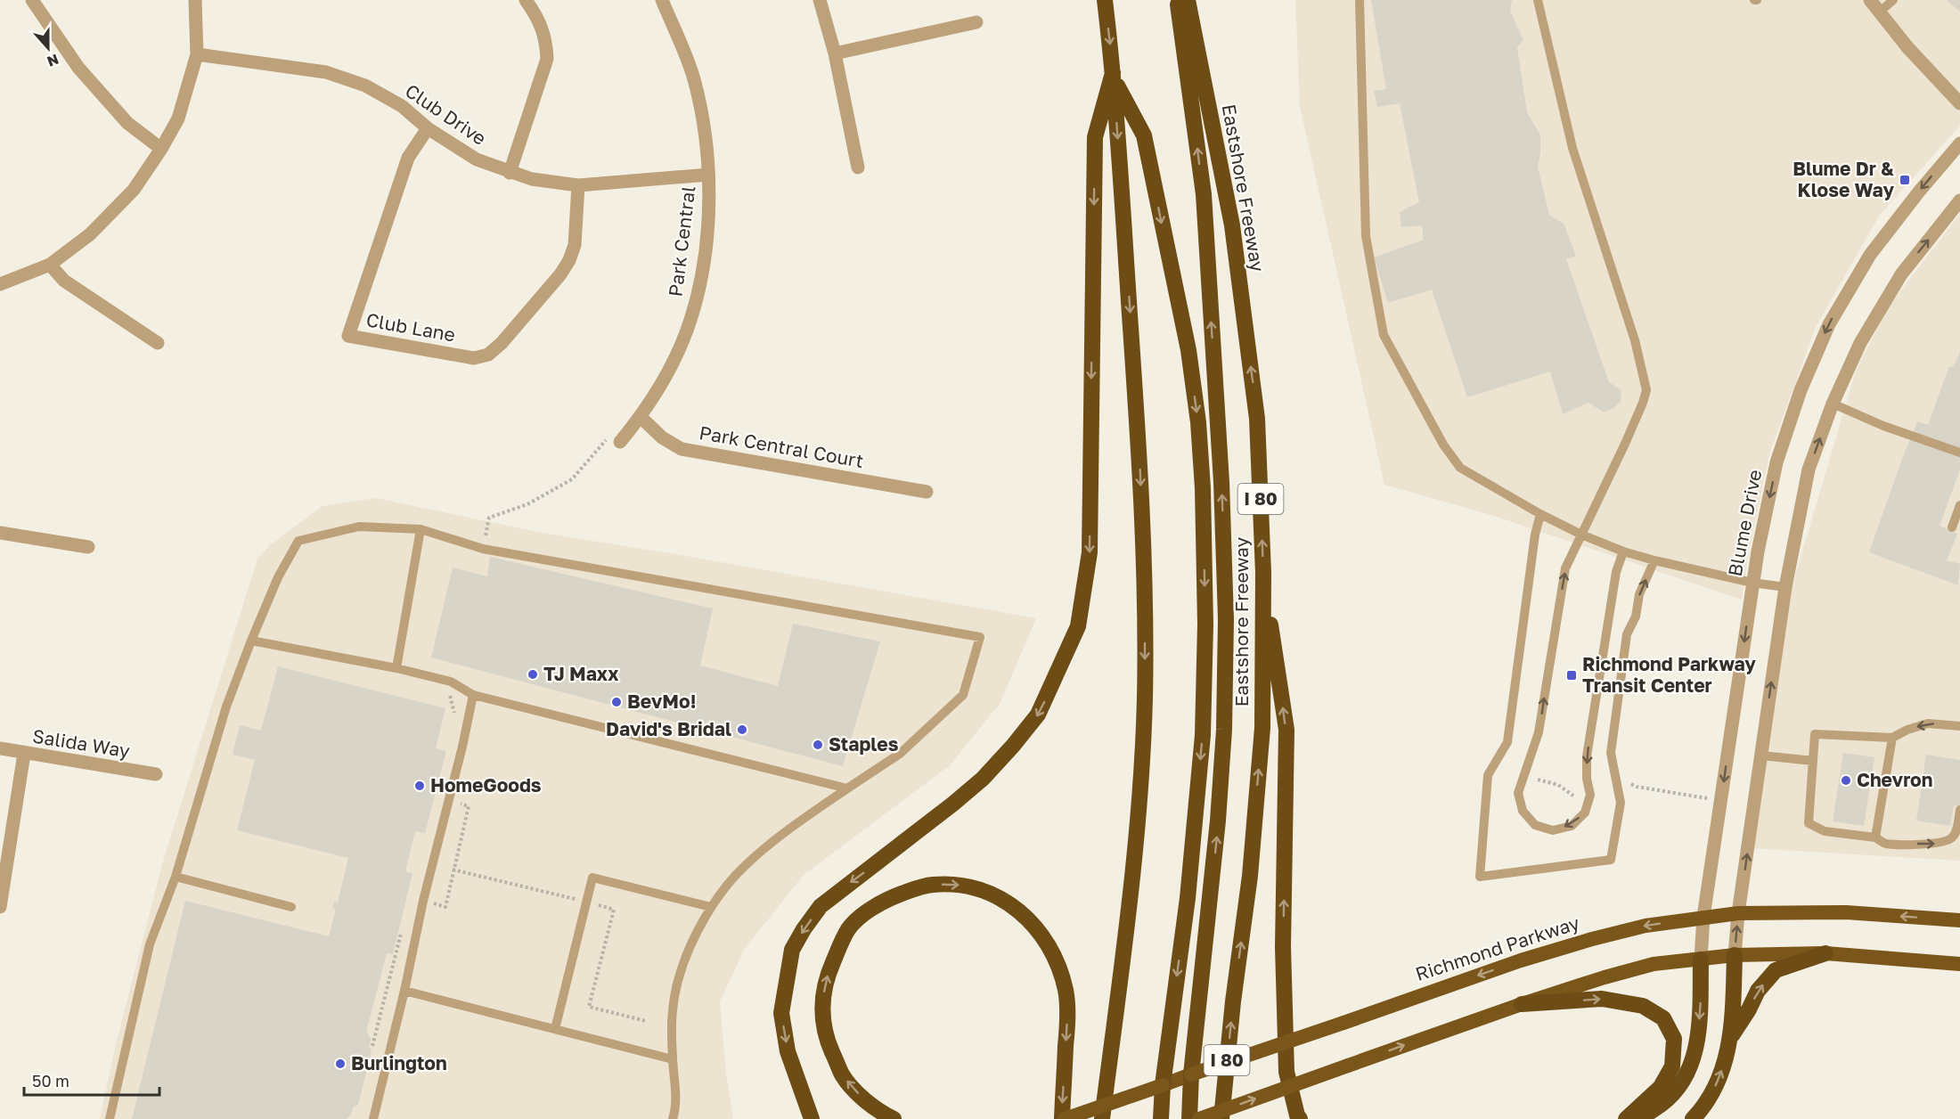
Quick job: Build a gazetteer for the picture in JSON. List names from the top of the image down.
{
  "streets": {
    "highway": ["Eastshore Freeway", "I 80", "Richmond Parkway"],
    "street": [
      "Club Drive",
      "Park Central",
      "Club Lane",
      "Park Central Court",
      "Blume Drive",
      "Salida Way"
    ]
  },
  "crossings": [
    ["Club Drive", "Park Central"],
    ["Club Drive", "Club Lane"],
    ["Park Central", "Park Central Court"],
    ["Blume Drive", "Richmond Parkway"]
  ],
  "places": {
    "transit": ["Blume Dr & Klose Way", "Richmond Parkway Transit Center"],
    "other": [
      "TJ Maxx",
      "BevMo!",
      "David's Bridal",
      "Staples",
      "Chevron",
      "HomeGoods",
      "Burlington"
    ]
  },
  "scale_bar": "50 m",
  "north": "bottom"
}
